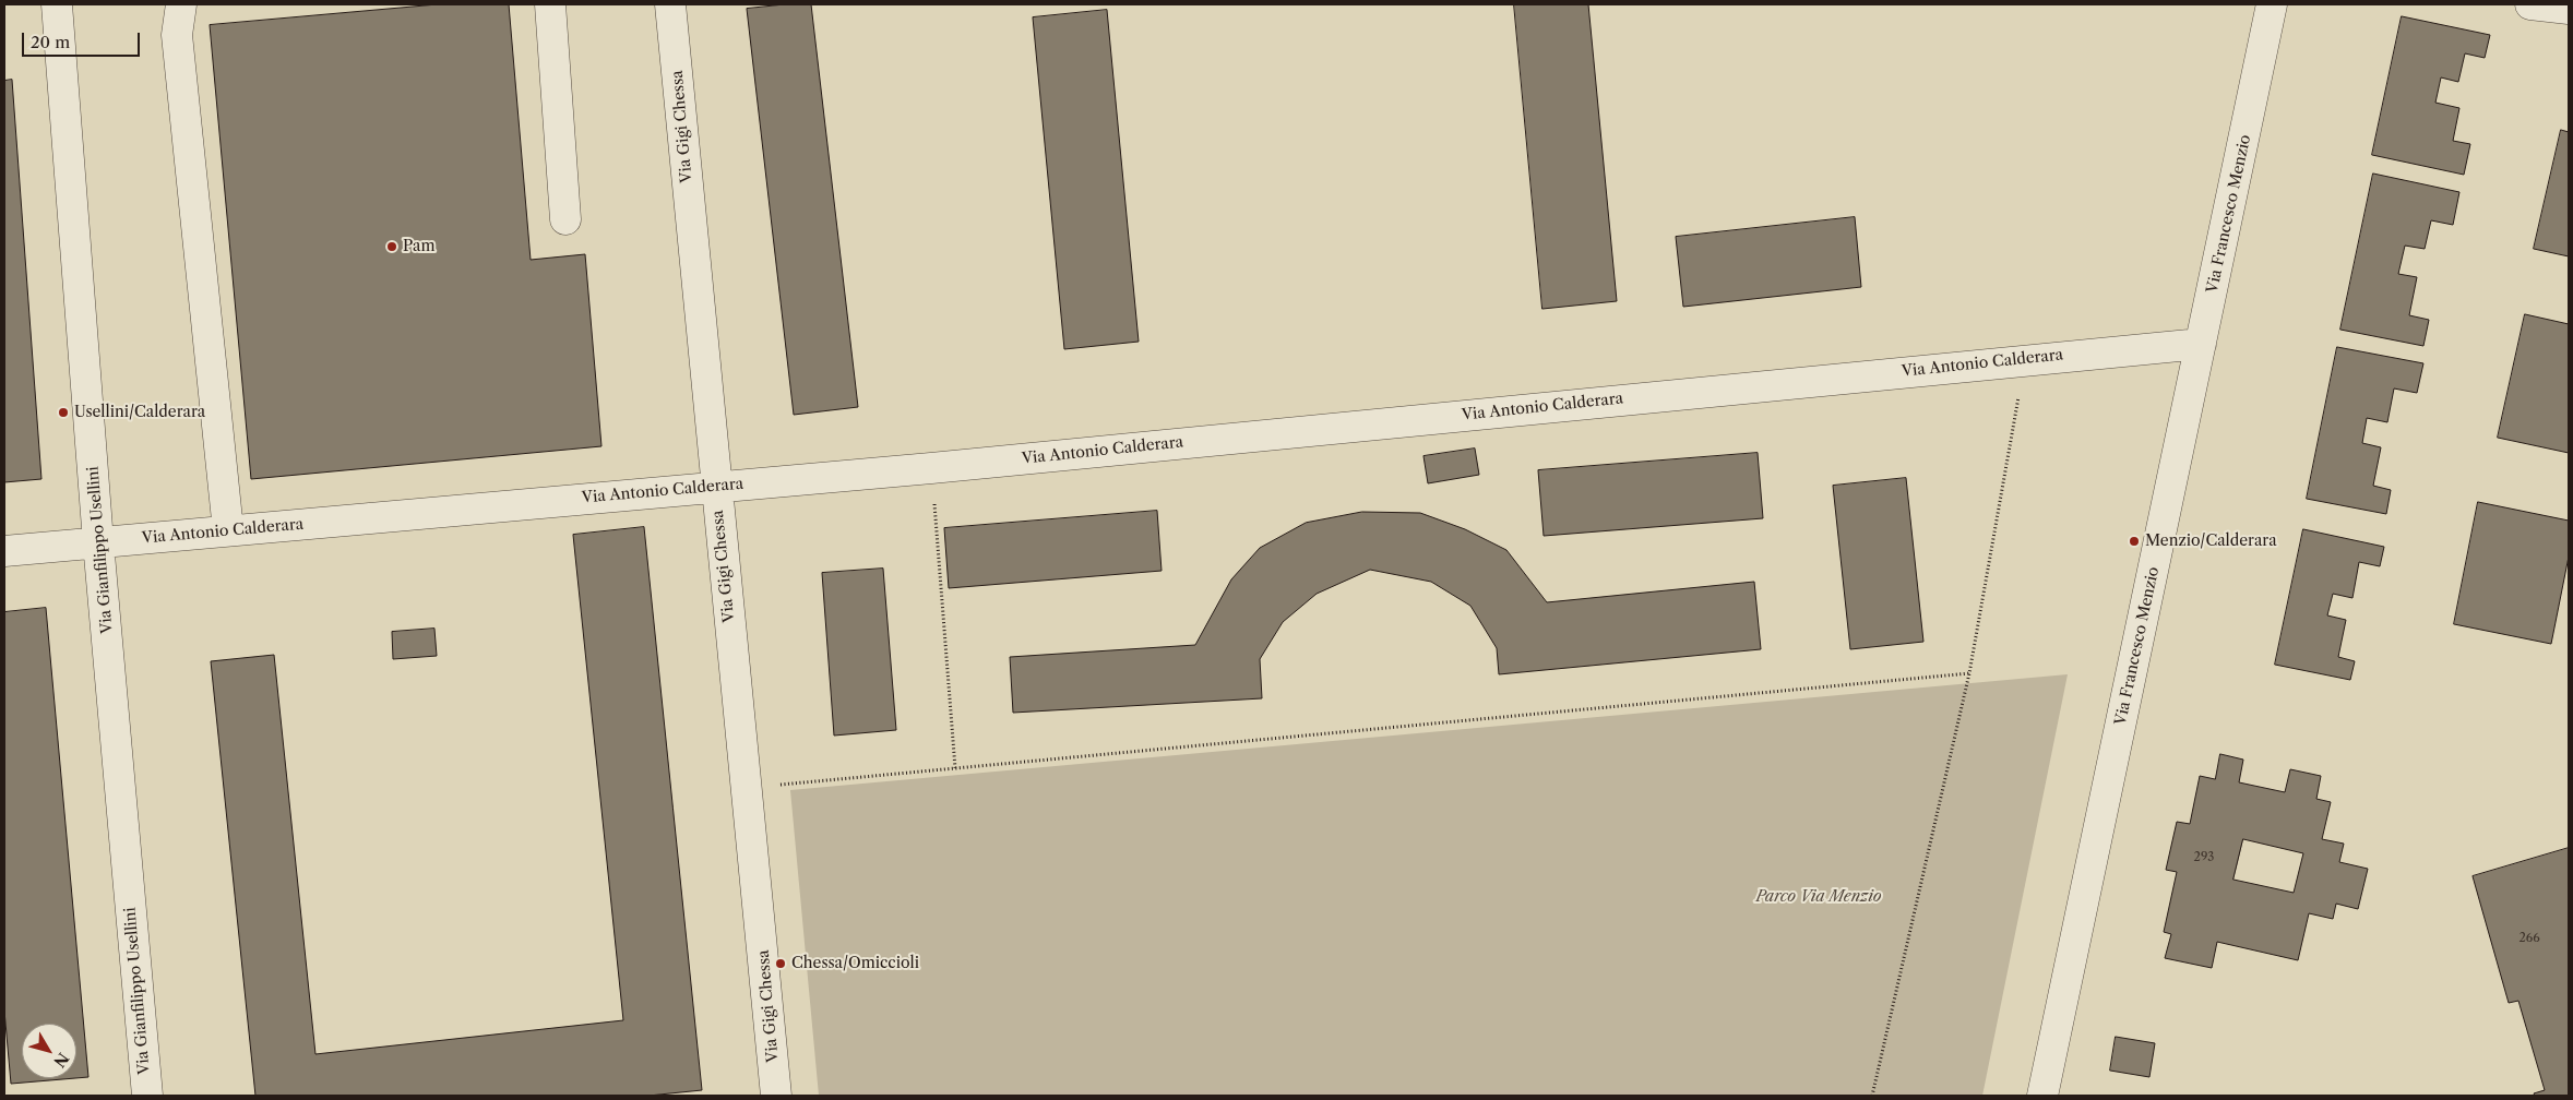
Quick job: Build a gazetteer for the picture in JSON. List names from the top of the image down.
{
  "streets": {
    "street": [
      "Via Gigi Chessa",
      "Via Francesco Menzio",
      "Via Antonio Calderara",
      "Via Gianfilippo Usellini"
    ]
  },
  "crossings": [
    ["Via Gigi Chessa", "Via Antonio Calderara"],
    ["Via Francesco Menzio", "Via Antonio Calderara"],
    ["Via Antonio Calderara", "Via Gianfilippo Usellini"]
  ],
  "parks": ["Parco Via Menzio"],
  "places": [
    "Pam",
    "Usellini/Calderara",
    "Menzio/Calderara",
    "Chessa/Omiccioli"
  ],
  "house_numbers": ["293", "266"],
  "scale_bar": "20 m",
  "north": "bottom right"
}
